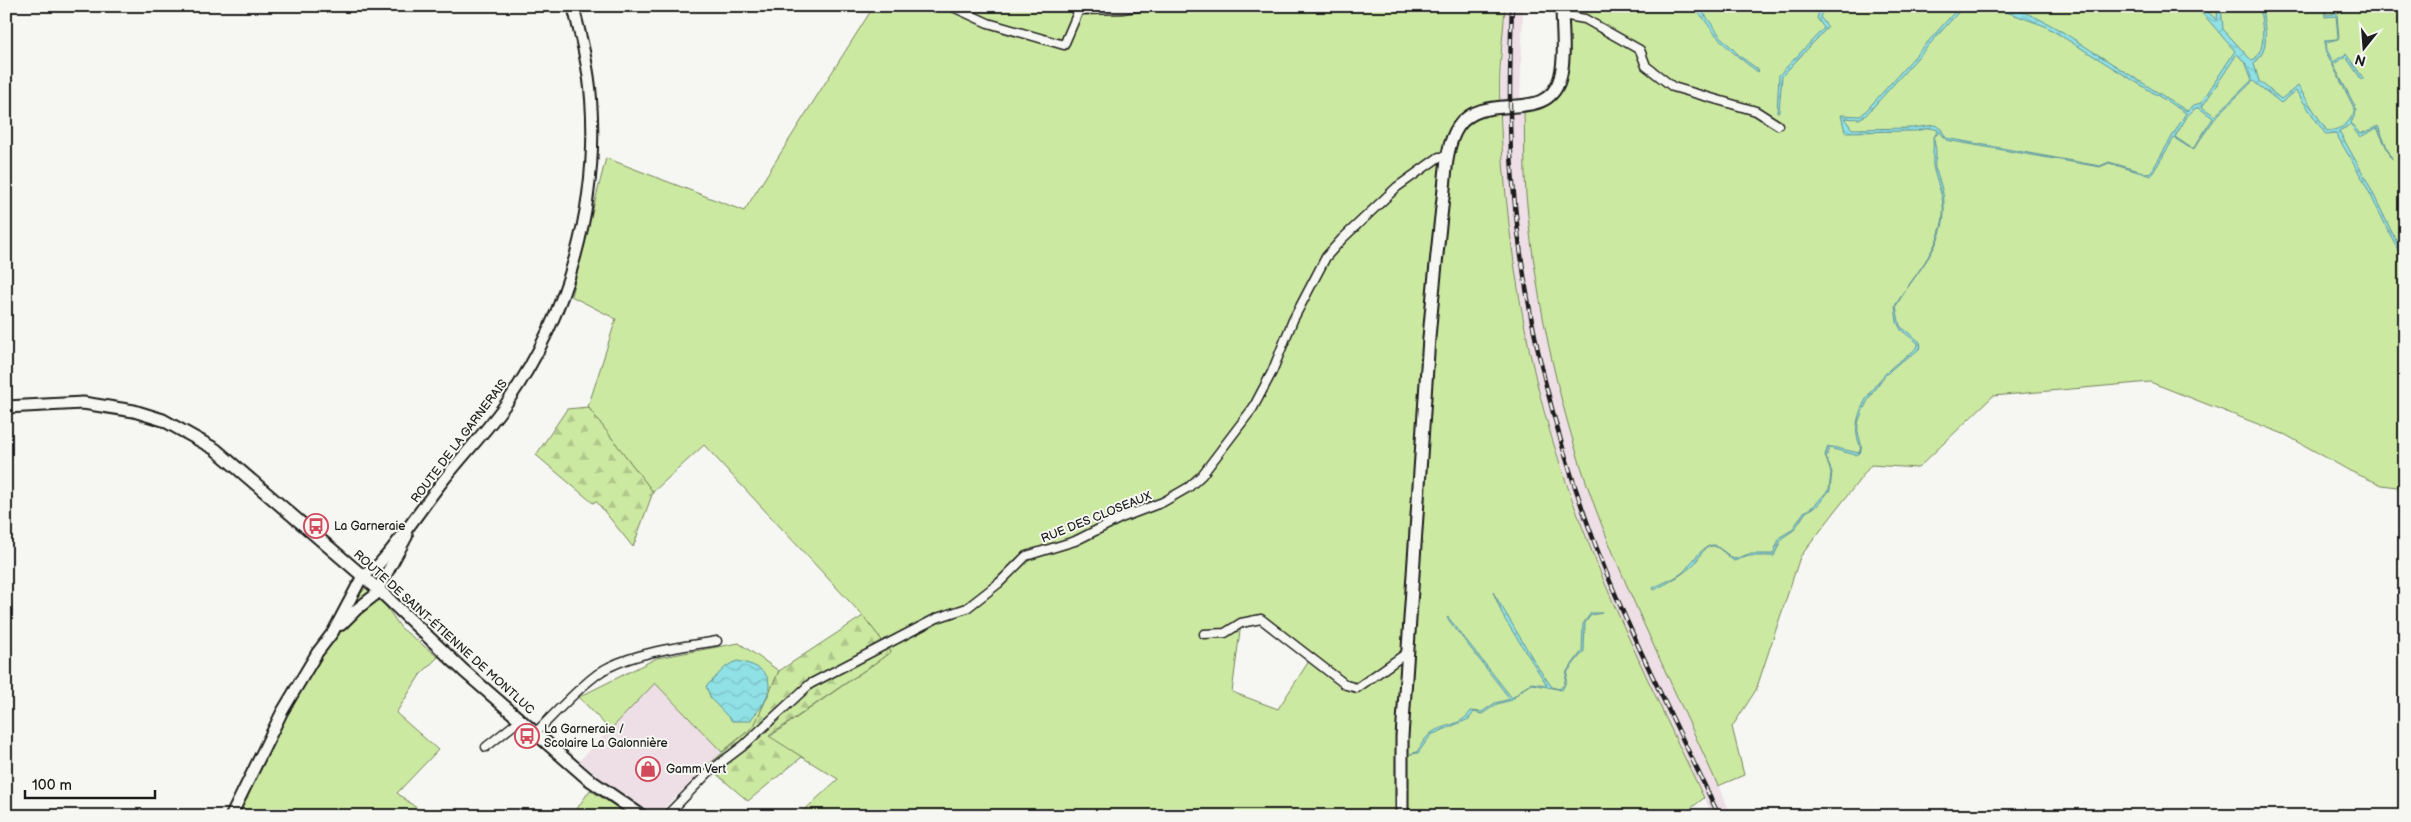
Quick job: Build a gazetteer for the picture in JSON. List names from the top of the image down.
{
  "streets": {
    "main road": ["ROUTE DE SAINT-ÉTIENNE DE MONTLUC"],
    "street": ["ROUTE DE LA GARNERAIS", "RUE DES CLOSEAUX"]
  },
  "crossings": [
    ["ROUTE DE LA GARNERAIS", "ROUTE DE SAINT-ÉTIENNE DE MONTLUC"]
  ],
  "places": {
    "bus stop": ["La Garneraie", "La Garneraie / Scolaire La Galonnière"],
    "shop": ["Gamm Vert"]
  },
  "scale_bar": "100 m",
  "north": "bottom"
}
